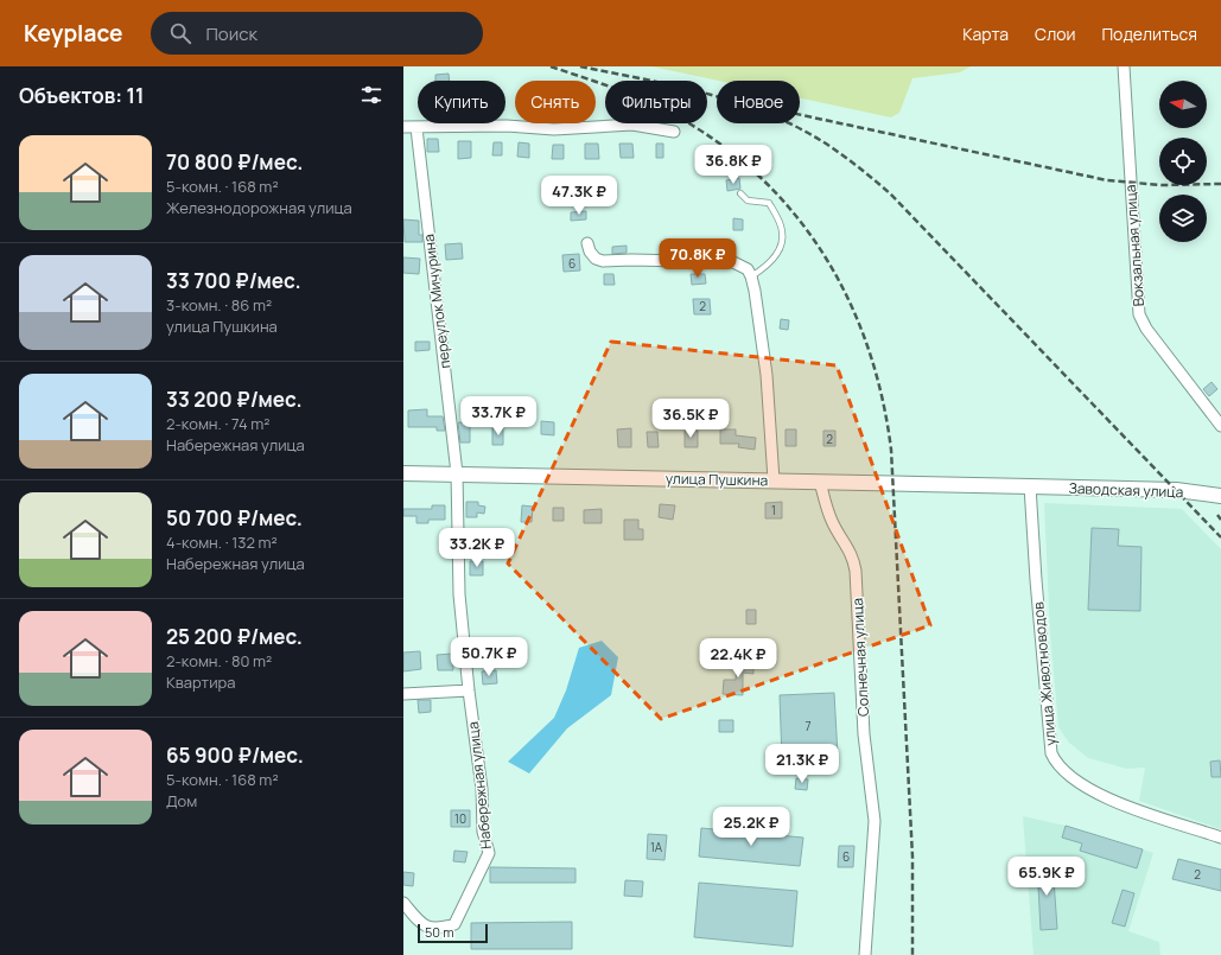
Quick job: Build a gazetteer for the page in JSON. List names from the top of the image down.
{
  "streets": {
    "main road": ["улица Пушкина", "Заводская улица"],
    "street": [
      "Вокзальная улица",
      "переулок Мичурина",
      "Солнечная улица",
      "улица Животноводов",
      "Набережная улица"
    ]
  },
  "crossings": [
    ["переулок Мичурина", "улица Пушкина"],
    ["переулок Мичурина", "Набережная улица"],
    ["улица Пушкина", "Заводская улица"],
    ["улица Пушкина", "Солнечная улица"],
    ["улица Пушкина", "улица Животноводов"],
    ["улица Пушкина", "Набережная улица"],
    ["Заводская улица", "улица Животноводов"]
  ],
  "house_numbers": [
    "6",
    "2",
    "2",
    "1",
    "7",
    "10",
    "1А",
    "6",
    "2"
  ],
  "scale_bar": "50 m",
  "north": "left",
  "page": {
    "header": "Keyplace",
    "search": "Поиск",
    "nav": ["Карта", "Слои", "Поделиться"],
    "heading": "Объектов: 11",
    "chip": [
      "Купить",
      "Снять",
      "Фильтры",
      "Новое"
    ],
    "list": [
      {
        "name": "70 800 ₽/мес.",
        "note": "5-комн. · 168 m² · Железнодорожная улица"
      },
      {
        "name": "33 700 ₽/мес.",
        "note": "3-комн. · 86 m² · улица Пушкина"
      },
      {
        "name": "33 200 ₽/мес.",
        "note": "2-комн. · 74 m² · Набережная улица"
      },
      {
        "name": "50 700 ₽/мес.",
        "note": "4-комн. · 132 m² · Набережная улица"
      },
      {
        "name": "25 200 ₽/мес.",
        "note": "2-комн. · 80 m² · Квартира"
      },
      {
        "name": "65 900 ₽/мес.",
        "note": "5-комн. · 168 m² · Дом"
      }
    ],
    "price": [
      "36.8K ₽",
      "47.3K ₽",
      "70.8K ₽",
      "33.7K ₽",
      "36.5K ₽",
      "33.2K ₽",
      "50.7K ₽",
      "22.4K ₽",
      "21.3K ₽",
      "25.2K ₽",
      "65.9K ₽"
    ],
    "scale": "50 m"
  }
}
